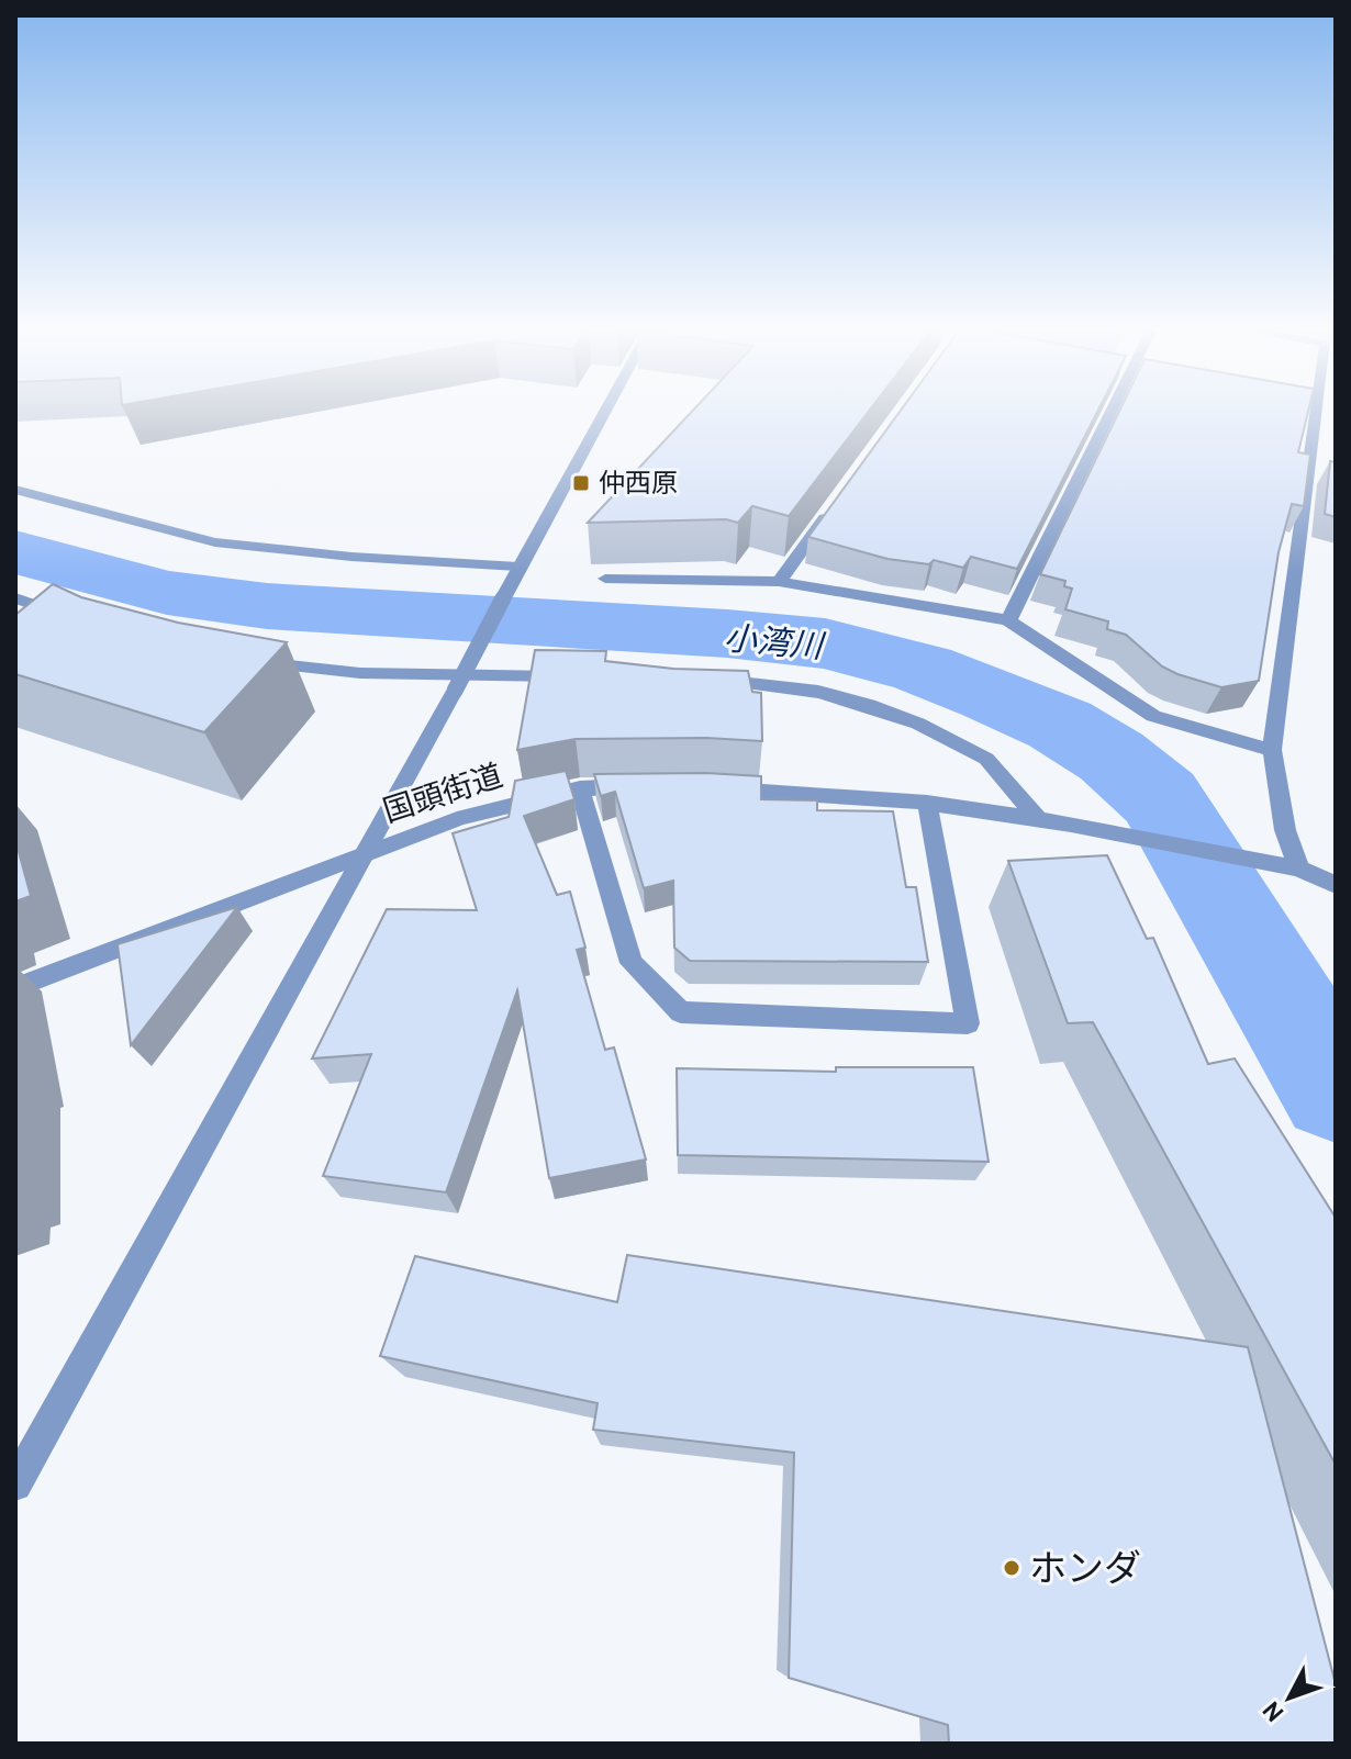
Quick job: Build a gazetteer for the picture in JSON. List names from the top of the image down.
{
  "streets": {
    "street": ["国頭街道"]
  },
  "water": ["小湾川"],
  "places": {
    "transit": ["仲西原"],
    "other": ["ホンダ"]
  },
  "north": "bottom left"
}
